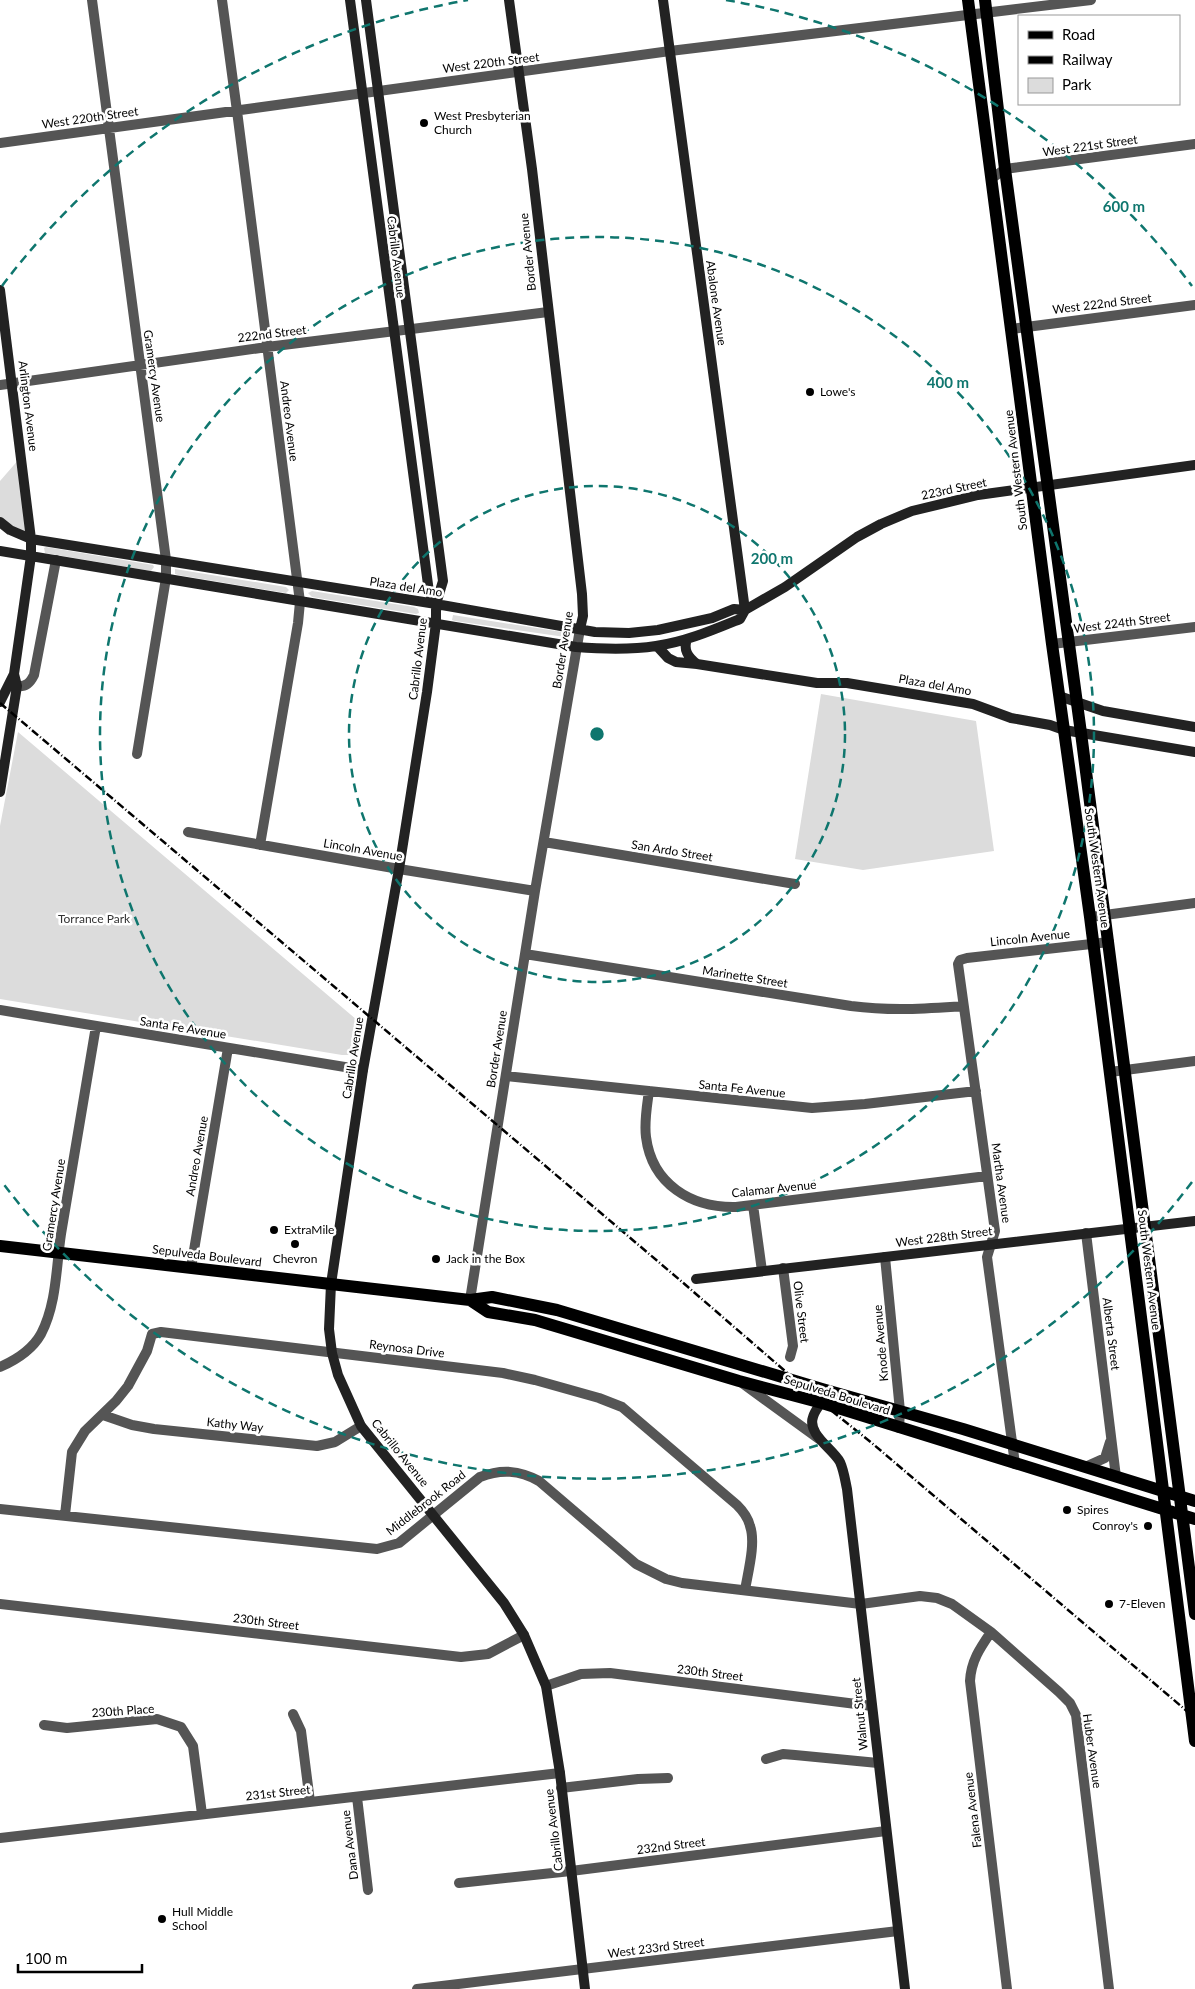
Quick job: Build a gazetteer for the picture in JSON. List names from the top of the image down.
{
  "streets": {
    "main road": ["South Western Avenue", "Sepulveda Boulevard"],
    "street": [
      "West 220th Street",
      "West 221st Street",
      "Border Avenue",
      "Cabrillo Avenue",
      "Abalone Avenue",
      "West 222nd Street",
      "222nd Street",
      "Gramercy Avenue",
      "Arlington Avenue",
      "Andreo Avenue",
      "223rd Street",
      "Plaza del Amo",
      "West 224th Street",
      "Lincoln Avenue",
      "San Ardo Street",
      "Marinette Street",
      "Santa Fe Avenue",
      "Martha Avenue",
      "Calamar Avenue",
      "West 228th Street",
      "Olive Street",
      "Alberta Street",
      "Knode Avenue",
      "Reynosa Drive",
      "Kathy Way",
      "Middlebrook Road",
      "230th Street",
      "230th Place",
      "Walnut Street",
      "Huber Avenue",
      "231st Street",
      "Falena Avenue",
      "Dana Avenue",
      "232nd Street",
      "West 233rd Street"
    ]
  },
  "crossings": [
    ["West 220th Street", "Border Avenue"],
    ["West 220th Street", "Cabrillo Avenue"],
    ["West 220th Street", "Abalone Avenue"],
    ["West 220th Street", "Gramercy Avenue"],
    ["West 220th Street", "Andreo Avenue"],
    ["West 220th Street", "South Western Avenue"],
    ["West 221st Street", "South Western Avenue"],
    ["Border Avenue", "222nd Street"],
    ["Border Avenue", "Plaza del Amo"],
    ["Border Avenue", "Lincoln Avenue"],
    ["Border Avenue", "San Ardo Street"],
    ["Border Avenue", "Marinette Street"],
    ["Border Avenue", "Santa Fe Avenue"],
    ["Border Avenue", "Sepulveda Boulevard"],
    ["Cabrillo Avenue", "222nd Street"],
    ["Cabrillo Avenue", "Plaza del Amo"],
    ["Cabrillo Avenue", "Lincoln Avenue"],
    ["Cabrillo Avenue", "Santa Fe Avenue"],
    ["Cabrillo Avenue", "Sepulveda Boulevard"],
    ["Cabrillo Avenue", "Reynosa Drive"],
    ["Cabrillo Avenue", "Kathy Way"],
    ["Cabrillo Avenue", "Middlebrook Road"],
    ["Cabrillo Avenue", "230th Street"],
    ["Cabrillo Avenue", "231st Street"],
    ["Cabrillo Avenue", "232nd Street"],
    ["Cabrillo Avenue", "West 233rd Street"],
    ["Abalone Avenue", "223rd Street"],
    ["Abalone Avenue", "Plaza del Amo"],
    ["West 222nd Street", "South Western Avenue"],
    ["222nd Street", "Gramercy Avenue"],
    ["222nd Street", "Arlington Avenue"],
    ["222nd Street", "Andreo Avenue"],
    ["Gramercy Avenue", "Plaza del Amo"],
    ["Gramercy Avenue", "Santa Fe Avenue"],
    ["Gramercy Avenue", "Sepulveda Boulevard"],
    ["Arlington Avenue", "Plaza del Amo"],
    ["Andreo Avenue", "Plaza del Amo"],
    ["Andreo Avenue", "Lincoln Avenue"],
    ["Andreo Avenue", "Santa Fe Avenue"],
    ["Andreo Avenue", "Sepulveda Boulevard"],
    ["South Western Avenue", "223rd Street"],
    ["South Western Avenue", "Plaza del Amo"],
    ["South Western Avenue", "West 224th Street"],
    ["South Western Avenue", "Lincoln Avenue"],
    ["South Western Avenue", "West 228th Street"],
    ["South Western Avenue", "Sepulveda Boulevard"],
    ["223rd Street", "Plaza del Amo"],
    ["Lincoln Avenue", "Martha Avenue"],
    ["Marinette Street", "Martha Avenue"],
    ["Santa Fe Avenue", "Martha Avenue"],
    ["Santa Fe Avenue", "Calamar Avenue"],
    ["Martha Avenue", "Calamar Avenue"],
    ["Martha Avenue", "West 228th Street"],
    ["Martha Avenue", "Sepulveda Boulevard"],
    ["West 228th Street", "Olive Street"],
    ["West 228th Street", "Alberta Street"],
    ["West 228th Street", "Knode Avenue"],
    ["Sepulveda Boulevard", "Alberta Street"],
    ["Sepulveda Boulevard", "Knode Avenue"],
    ["Sepulveda Boulevard", "Walnut Street"],
    ["Reynosa Drive", "Kathy Way"],
    ["Reynosa Drive", "Middlebrook Road"],
    ["Middlebrook Road", "Walnut Street"],
    ["Middlebrook Road", "Huber Avenue"],
    ["230th Street", "Walnut Street"],
    ["230th Place", "231st Street"],
    ["Walnut Street", "Huber Avenue"],
    ["Walnut Street", "232nd Street"],
    ["Walnut Street", "West 233rd Street"],
    ["Huber Avenue", "Falena Avenue"],
    ["231st Street", "Dana Avenue"]
  ],
  "parks": ["Torrance Park"],
  "places": [
    "West Presbyterian Church",
    "Lowe's",
    "ExtraMile",
    "Chevron",
    "Jack in the Box",
    "Spires",
    "Conroy's",
    "7-Eleven",
    "Hull Middle School"
  ],
  "legend": ["Road", "Railway", "Park"],
  "scale_bar": "100 m",
  "rings": ["600 m", "400 m", "200 m"]
}
